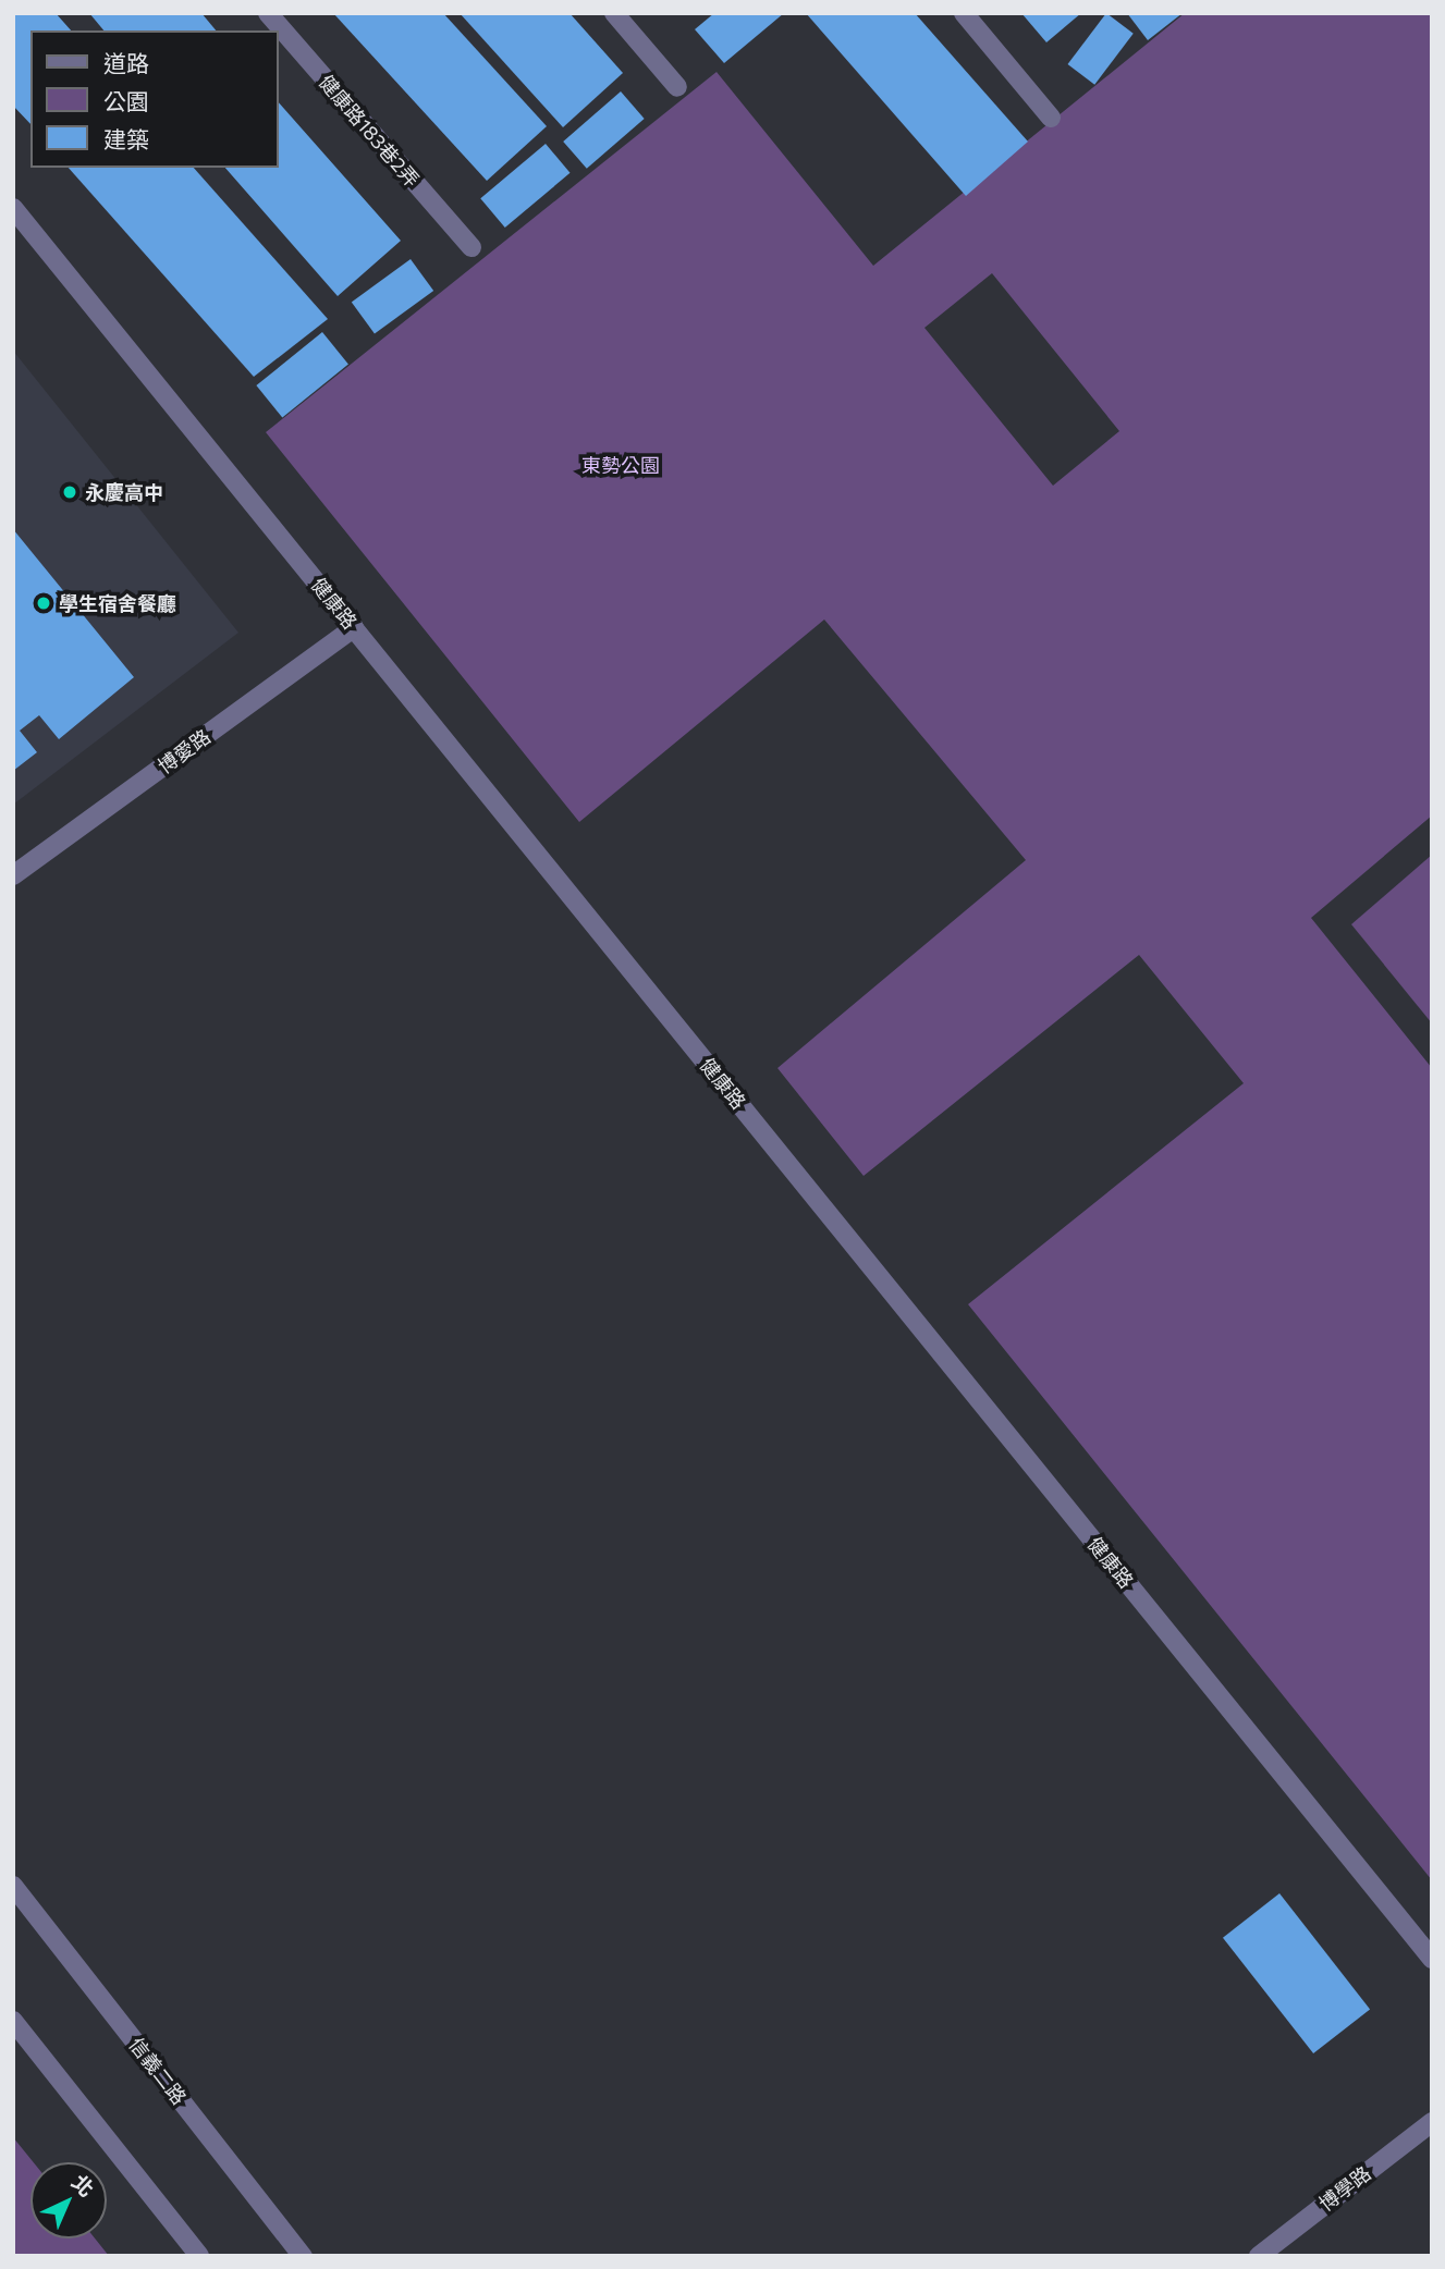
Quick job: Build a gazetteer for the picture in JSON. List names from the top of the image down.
{
  "streets": {
    "street": [
      "健康路183巷2弄",
      "健康路",
      "博愛路",
      "信義二路",
      "博學路"
    ]
  },
  "crossings": [
    ["健康路", "博愛路"]
  ],
  "parks": ["東勢公園"],
  "places": ["永慶高中", "學生宿舍餐廳"],
  "legend": ["道路", "公園", "建築"],
  "north": "top right"
}
